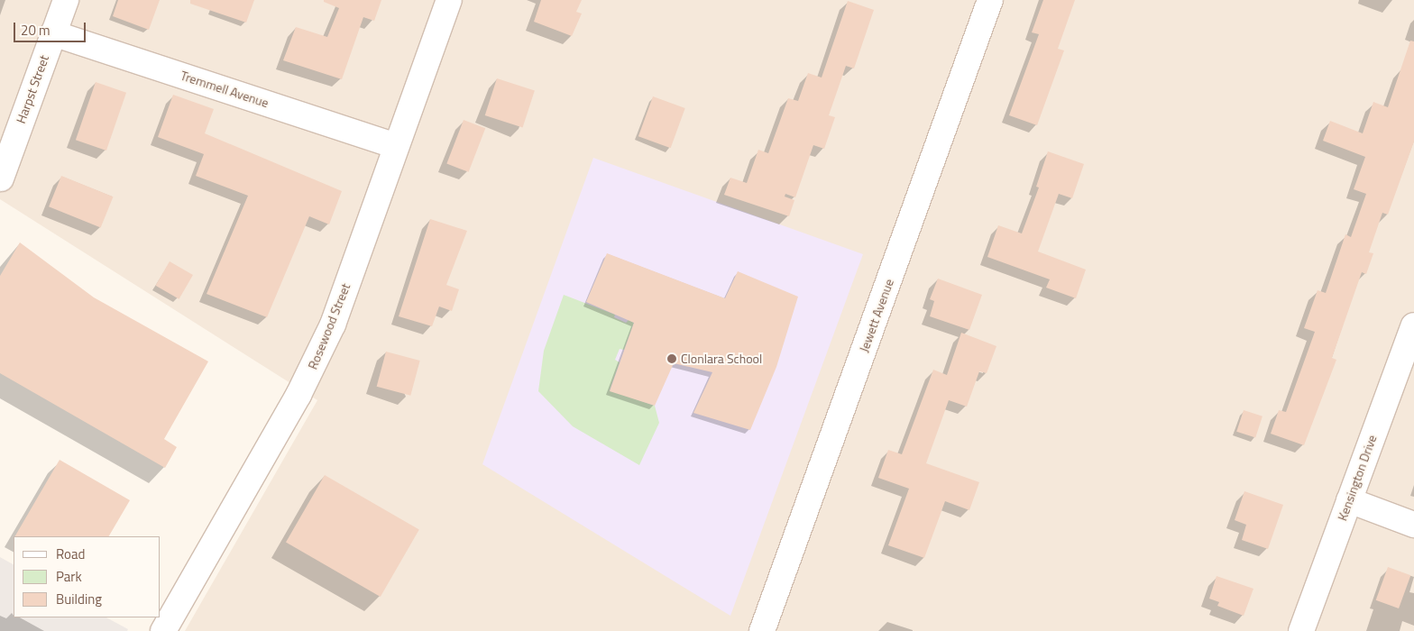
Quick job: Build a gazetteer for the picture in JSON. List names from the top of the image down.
{
  "streets": {
    "street": [
      "Harpst Street",
      "Tremmell Avenue",
      "Jewett Avenue",
      "Rosewood Street",
      "Kensington Drive"
    ]
  },
  "crossings": [
    ["Harpst Street", "Tremmell Avenue"],
    ["Tremmell Avenue", "Rosewood Street"]
  ],
  "places": ["Clonlara School"],
  "legend": ["Road", "Park", "Building"],
  "scale_bar": "20 m"
}
